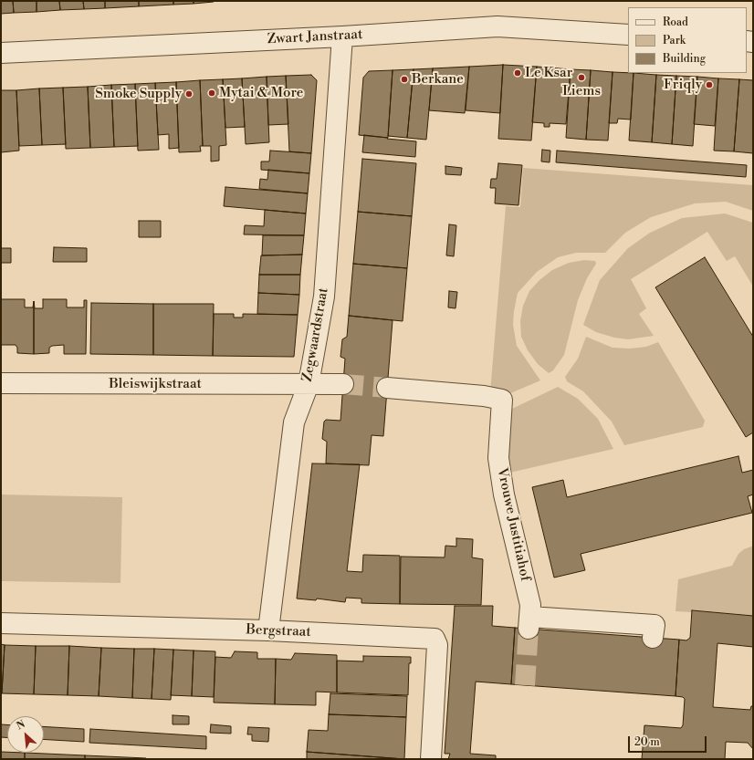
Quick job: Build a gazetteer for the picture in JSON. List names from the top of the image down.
{
  "streets": {
    "street": [
      "Zwart Janstraat",
      "Zegwaardstraat",
      "Bleiswijkstraat",
      "Vrouwe Justitiahof",
      "Bergstraat"
    ]
  },
  "crossings": [
    ["Zwart Janstraat", "Zegwaardstraat"],
    ["Zegwaardstraat", "Bleiswijkstraat"],
    ["Zegwaardstraat", "Bergstraat"]
  ],
  "places": [
    "Le Ksar",
    "Liems",
    "Berkane",
    "Friqly",
    "Mytai & More",
    "Smoke Supply"
  ],
  "legend": ["Road", "Park", "Building"],
  "scale_bar": "20 m",
  "north": "top left"
}
